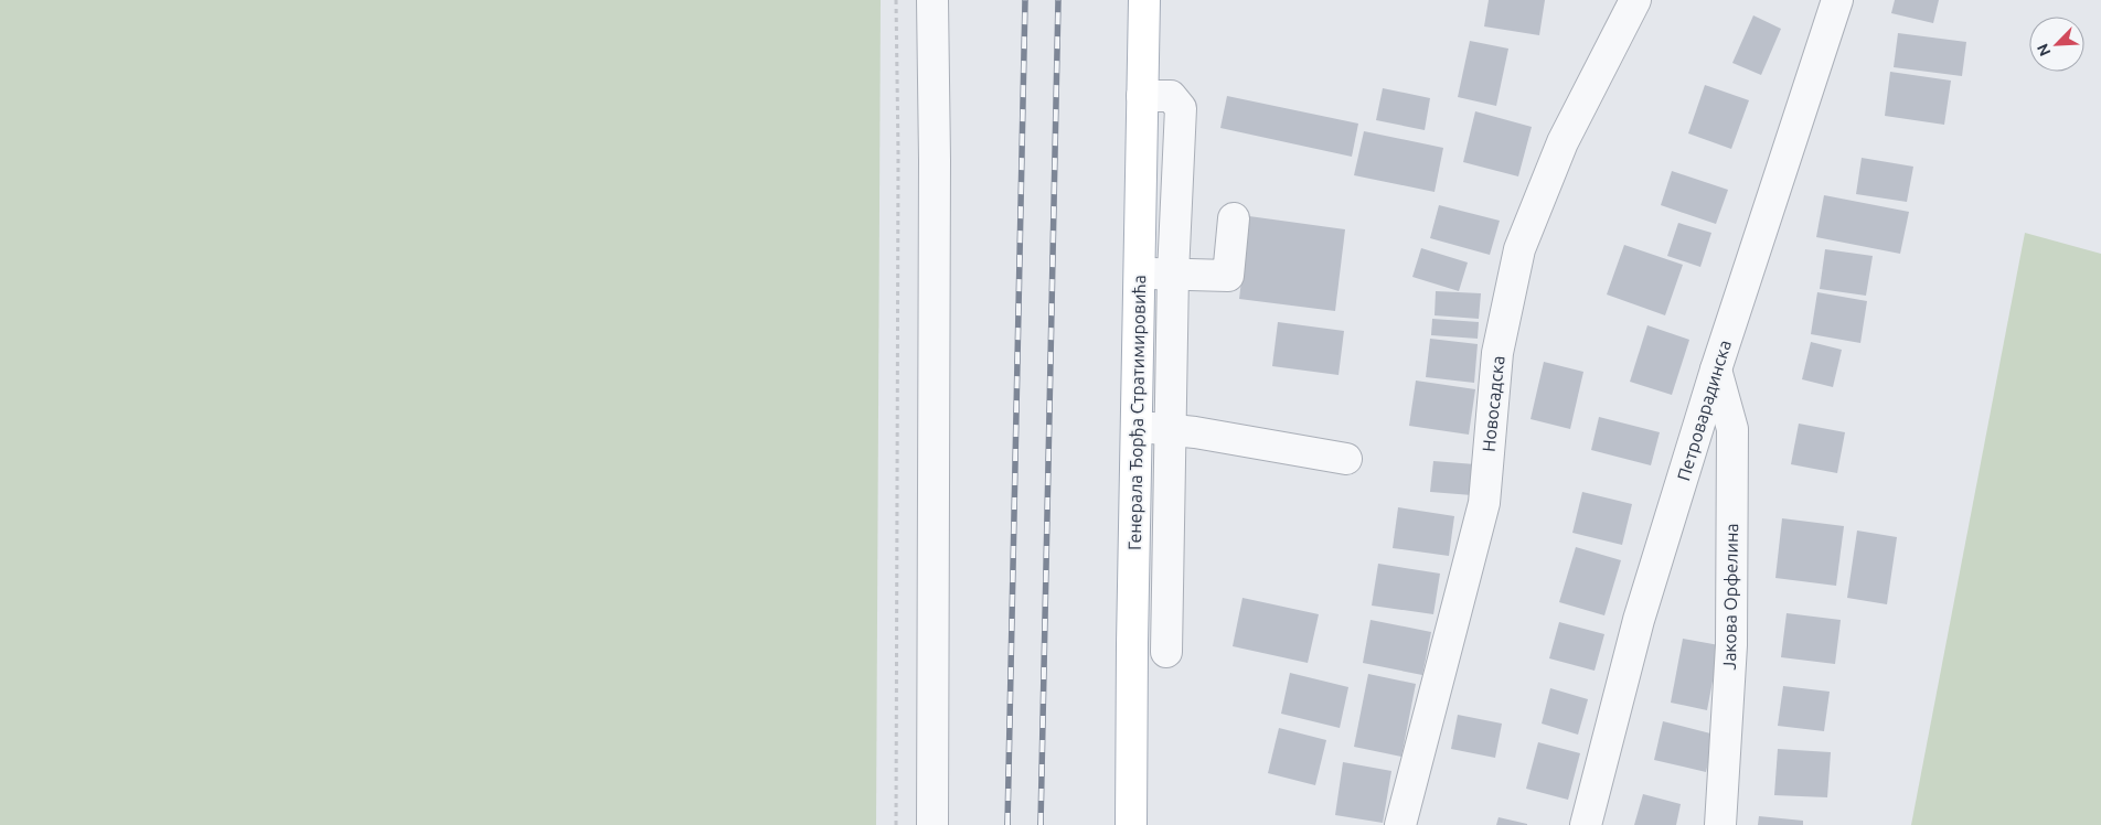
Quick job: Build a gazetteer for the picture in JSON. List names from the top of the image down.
{
  "streets": {
    "main road": ["Генерала Ђорђа Стратимировића"],
    "street": ["Новосадска", "Петроварадинска", "Јакова Орфелина"]
  },
  "crossings": [
    ["Петроварадинска", "Јакова Орфелина"]
  ],
  "north": "bottom left"
}
